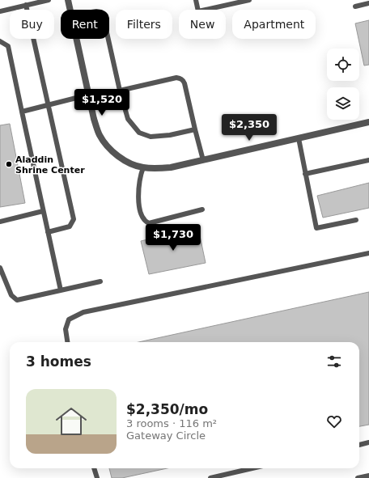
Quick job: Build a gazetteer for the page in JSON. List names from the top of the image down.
{
  "places": ["Aladdin Shrine Center"],
  "page": {
    "chip": [
      "Buy",
      "Rent",
      "Filters",
      "New",
      "Apartment"
    ],
    "price": ["$1,520", "$2,350", "$1,730"],
    "heading": "3 homes",
    "list": [
      {
        "name": "$2,350/mo",
        "note": "3 rooms · 116 m² · Gateway Circle"
      }
    ]
  }
}
